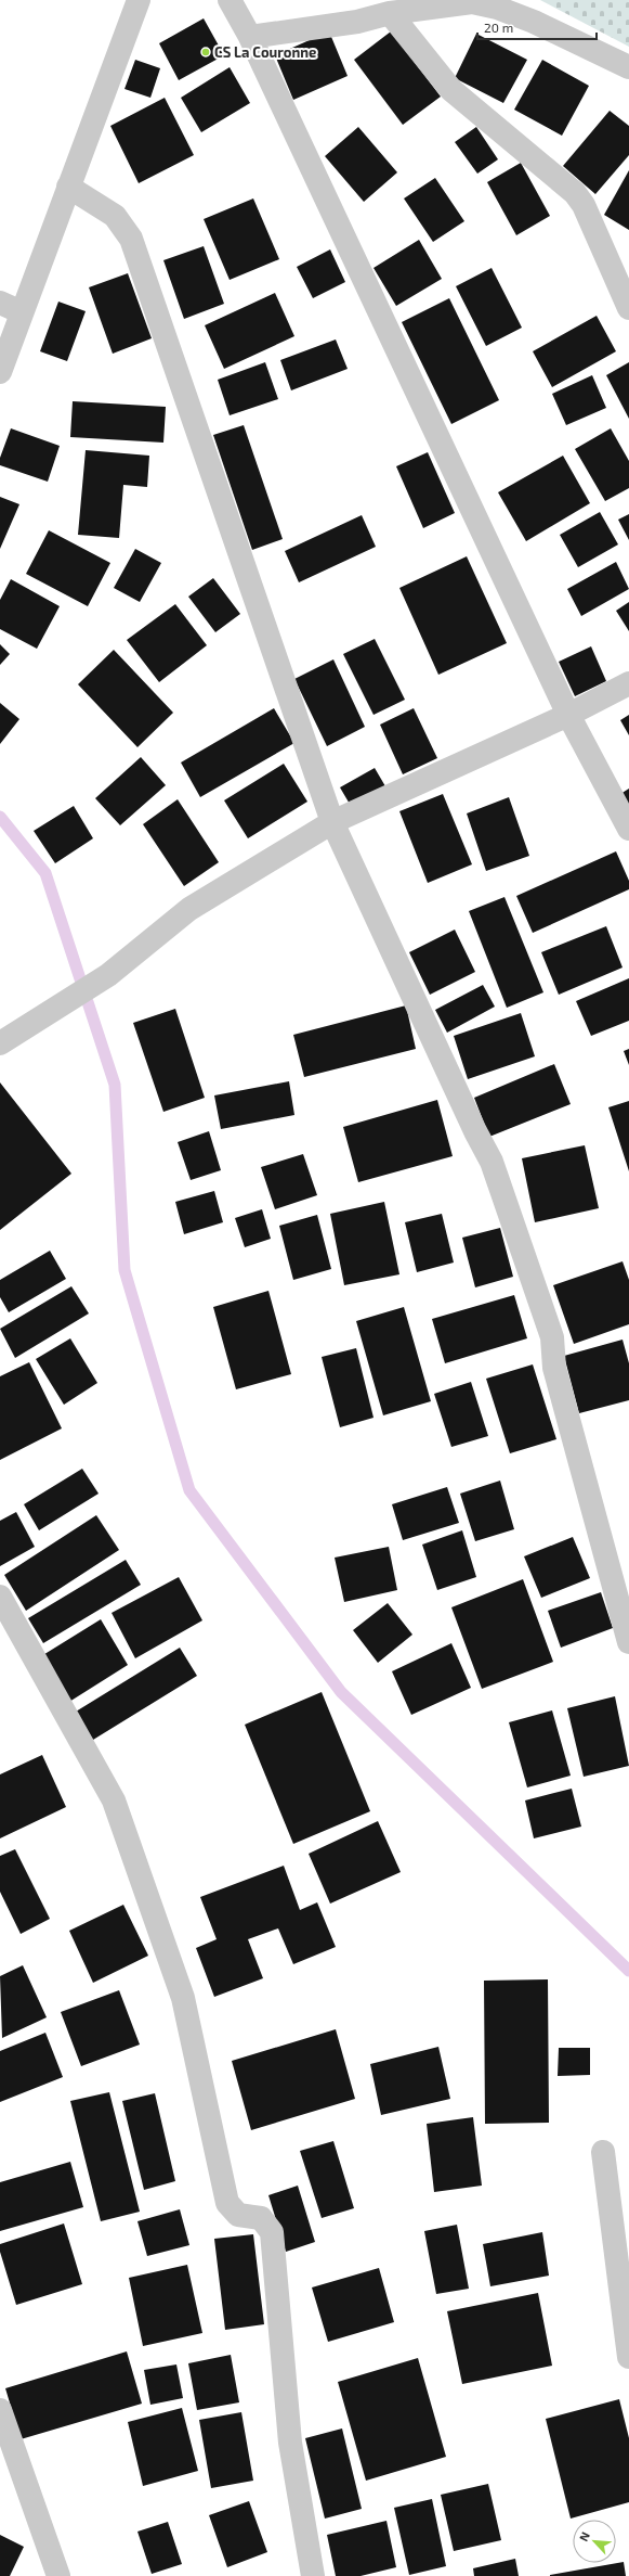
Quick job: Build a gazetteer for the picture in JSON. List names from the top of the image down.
{
  "places": ["CS La Couronne"],
  "scale_bar": "20 m",
  "north": "top left"
}
